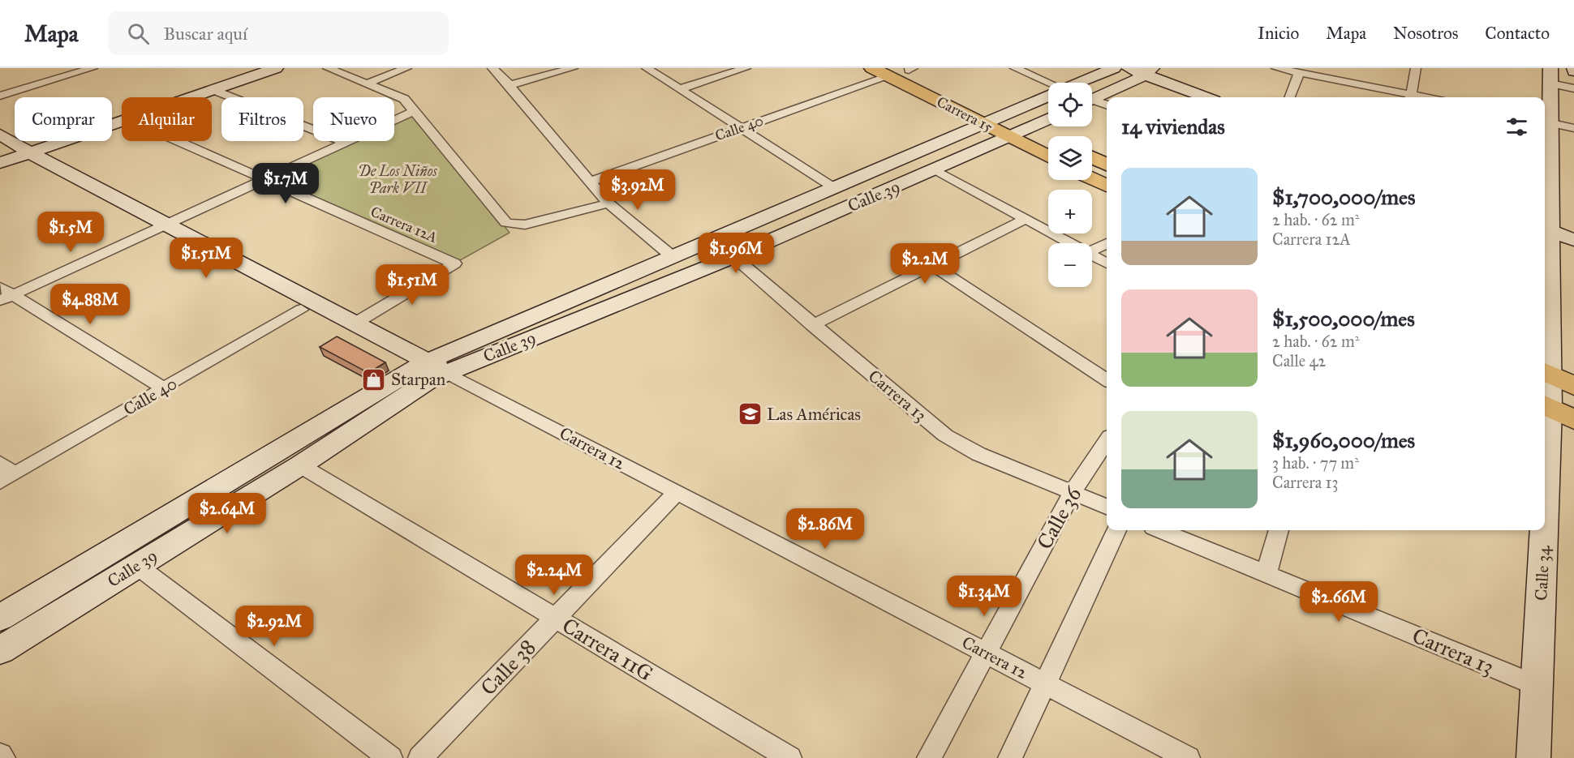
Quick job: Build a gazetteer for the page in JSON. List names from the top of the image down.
{
  "streets": {
    "main road": ["Carrera 15"],
    "street": [
      "Calle 40",
      "Calle 39",
      "Carrera 12A",
      "Carrera 13",
      "Carrera 12",
      "Calle 36",
      "Calle 34",
      "Carrera 11G",
      "Calle 38"
    ]
  },
  "crossings": [
    ["Carrera 15", "Calle 40"],
    ["Carrera 15", "Calle 39"],
    ["Calle 40", "Carrera 12"],
    ["Calle 39", "Carrera 13"],
    ["Calle 39", "Carrera 12"],
    ["Calle 39", "Carrera 11G"],
    ["Carrera 12A", "Carrera 12"],
    ["Carrera 13", "Calle 36"],
    ["Carrera 13", "Calle 34"],
    ["Carrera 12", "Calle 36"],
    ["Carrera 12", "Calle 38"],
    ["Carrera 11G", "Calle 38"]
  ],
  "parks": ["De Los Niños Park VII"],
  "places": {
    "shop": ["Starpan"],
    "school or university": ["Las Américas"]
  },
  "page": {
    "header": "Mapa",
    "search": "Buscar aquí",
    "nav": [
      "Inicio",
      "Mapa",
      "Nosotros",
      "Contacto"
    ],
    "map_buttons": ["+", "−"],
    "chip": [
      "Comprar",
      "Alquilar",
      "Filtros",
      "Nuevo"
    ],
    "heading": "14 viviendas",
    "list": [
      {
        "name": "$1,700,000/mes",
        "note": "2 hab. · 62 m² · Carrera 12A"
      },
      {
        "name": "$1,500,000/mes",
        "note": "2 hab. · 62 m² · Calle 42"
      },
      {
        "name": "$1,960,000/mes",
        "note": "3 hab. · 77 m² · Carrera 13"
      }
    ],
    "price": [
      "$1.7M",
      "$3.92M",
      "$1.5M",
      "$1.96M",
      "$1.51M",
      "$2.2M",
      "$1.51M",
      "$4.88M",
      "$2.64M",
      "$2.86M",
      "$2.24M",
      "$1.34M",
      "$2.66M",
      "$2.92M"
    ]
  }
}
